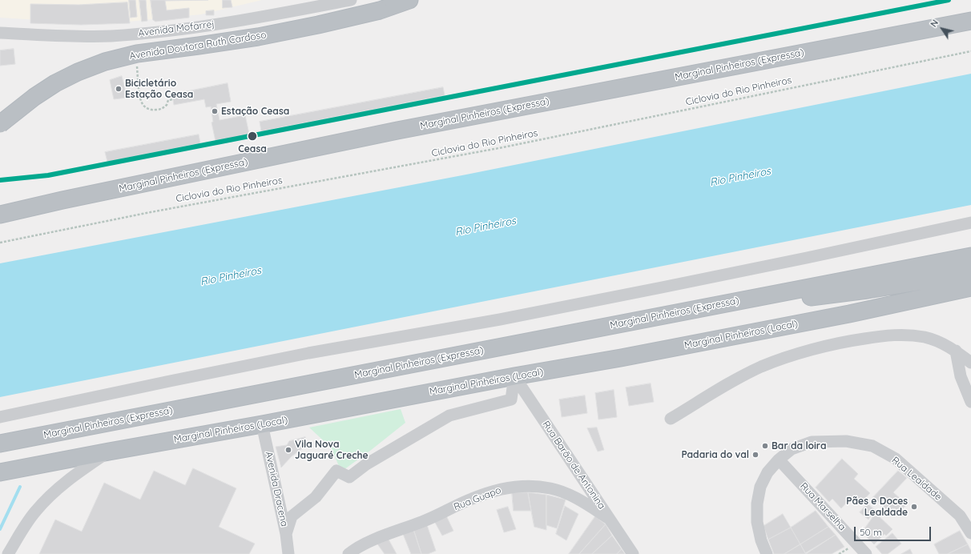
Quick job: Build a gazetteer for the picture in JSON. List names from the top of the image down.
{
  "streets": {
    "highway": ["Avenida Doutora Ruth Cardoso", "Marginal Pinheiros (Expressa)", "Marginal Pinheiros (Local)"],
    "street": [
      "Avenida Mofarrej",
      "Rua Barão de Antonina",
      "Rua Lealdade",
      "Avenida Dracena",
      "Rua Guapo",
      "Rua Marselha"
    ],
    "path": ["Ciclovia do Rio Pinheiros"]
  },
  "crossings": [
    ["Marginal Pinheiros (Local)", "Rua Barão de Antonina"],
    ["Marginal Pinheiros (Local)", "Avenida Dracena"],
    ["Rua Barão de Antonina", "Rua Guapo"],
    ["Rua Lealdade", "Rua Marselha"]
  ],
  "water": ["Rio Pinheiros"],
  "places": [
    "Bicicletário Estação Ceasa",
    "Estação Ceasa",
    "Ceasa",
    "Bar da loira",
    "Vila Nova Jaguaré Creche",
    "Padaria do val",
    "Pães e Doces Lealdade"
  ],
  "scale_bar": "50 m",
  "north": "top left"
}
